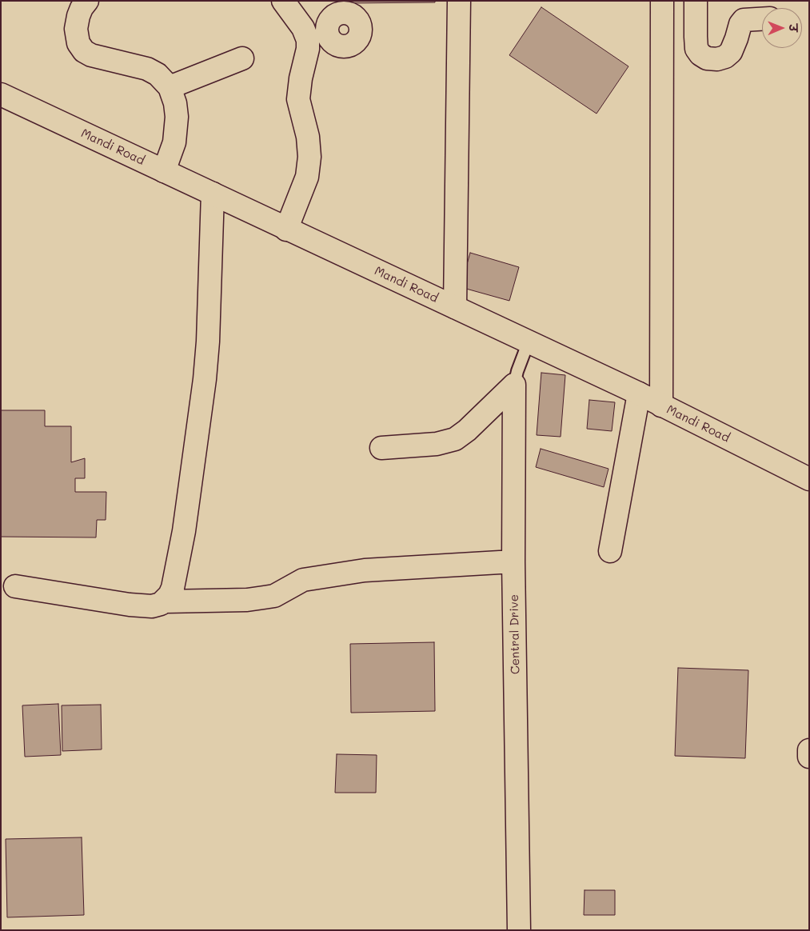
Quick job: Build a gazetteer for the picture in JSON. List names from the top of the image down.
{
  "streets": {
    "street": ["Mandi Road", "Central Drive"]
  },
  "crossings": [
    ["Mandi Road", "Central Drive"]
  ],
  "north": "right"
}
